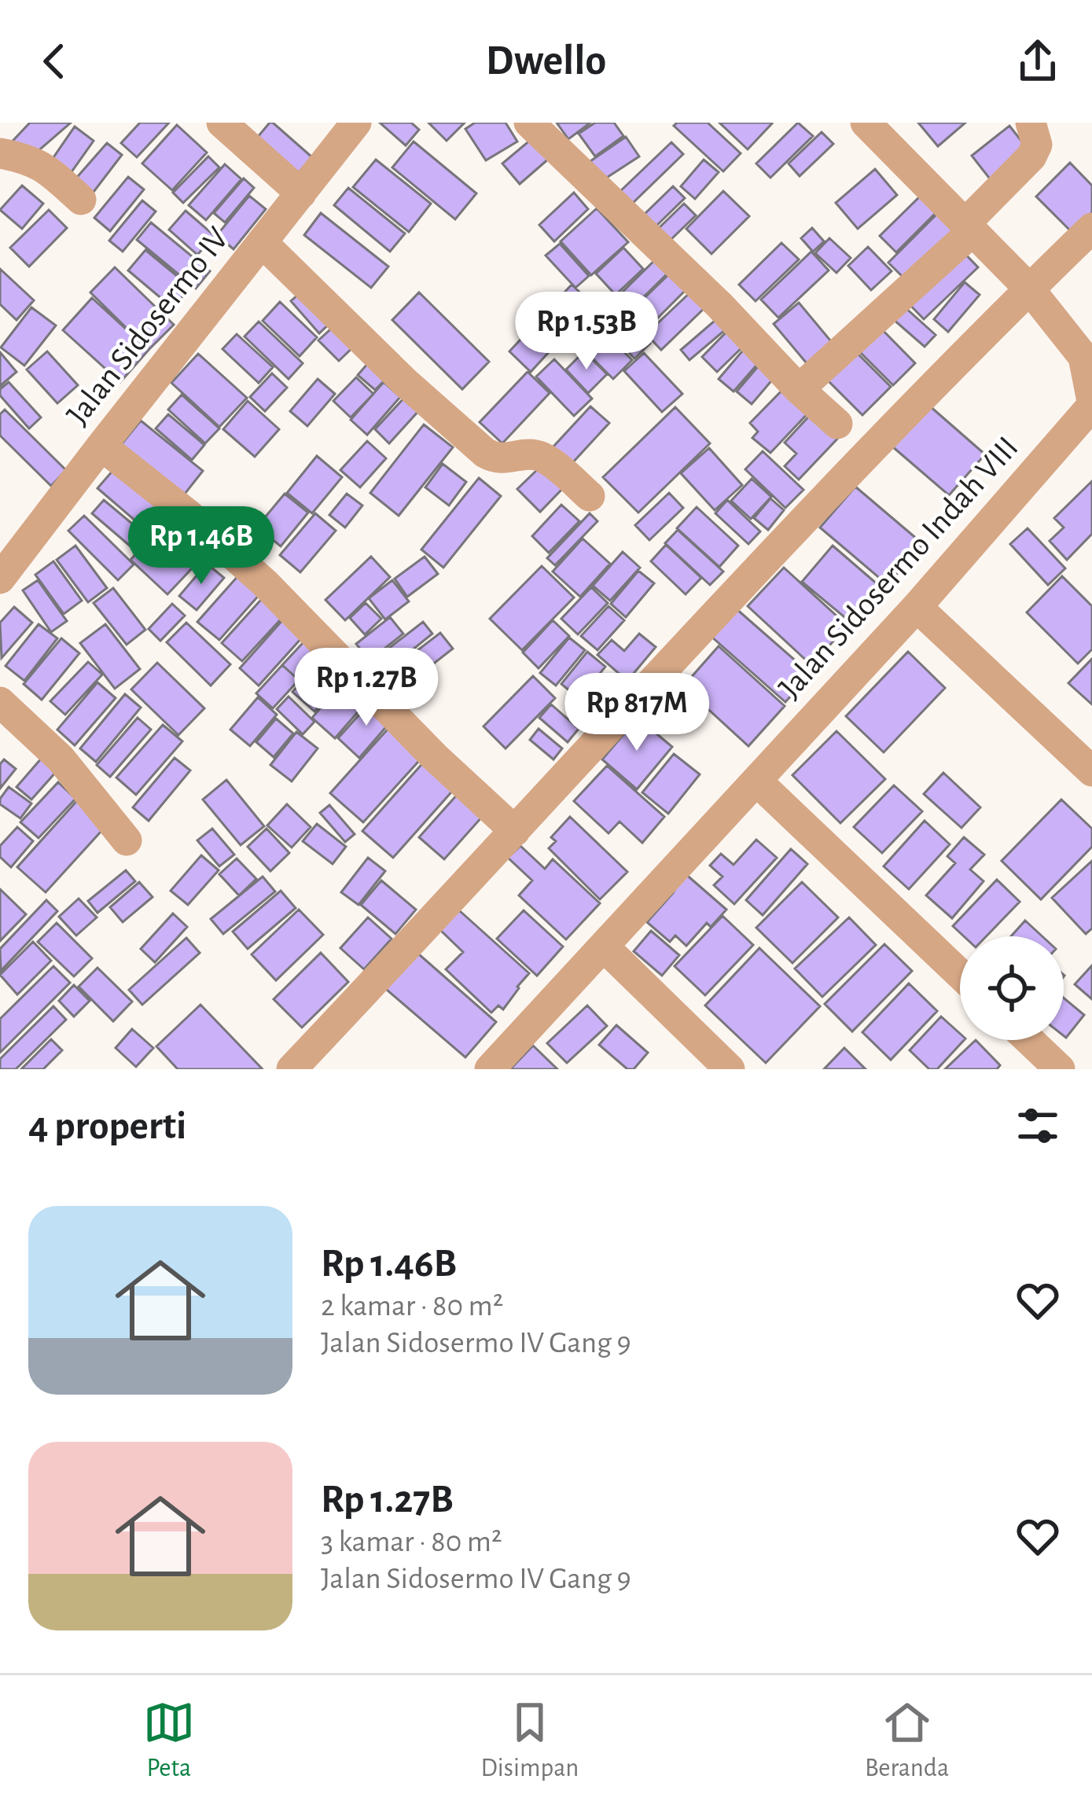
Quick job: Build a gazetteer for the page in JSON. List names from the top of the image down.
{
  "streets": {
    "street": ["Jalan Sidosermo IV", "Jalan Sidosermo Indah VIII"]
  },
  "page": {
    "header": "Dwello",
    "price": [
      "Rp 1.53B",
      "Rp 1.46B",
      "Rp 1.27B",
      "Rp 817M"
    ],
    "heading": "4 properti",
    "list": [
      {
        "name": "Rp 1.46B",
        "note": "2 kamar · 80 m² · Jalan Sidosermo IV Gang 9"
      },
      {
        "name": "Rp 1.27B",
        "note": "3 kamar · 80 m² · Jalan Sidosermo IV Gang 9"
      }
    ],
    "tabs": ["Peta", "Disimpan", "Beranda"]
  }
}
